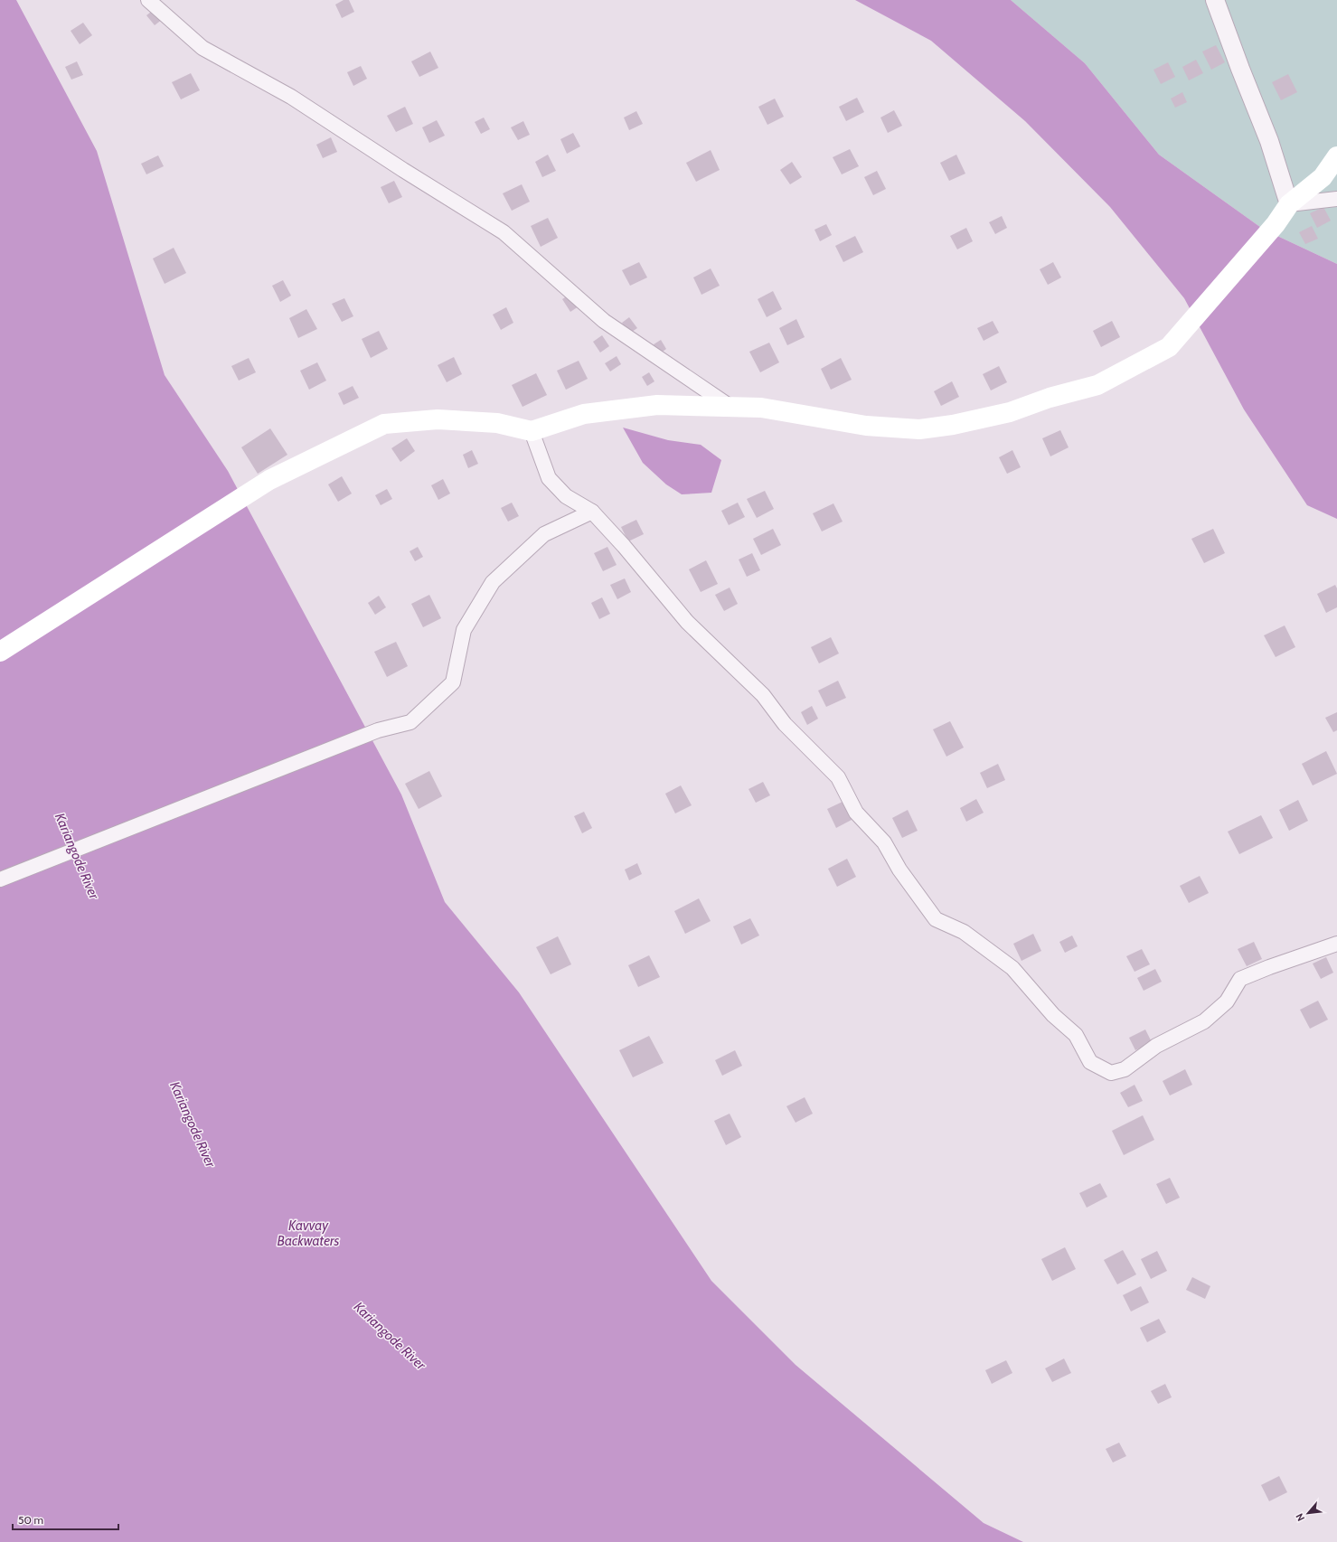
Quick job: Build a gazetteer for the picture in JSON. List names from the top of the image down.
{
  "water": ["Kariangode River", "Kavvay Backwaters"],
  "scale_bar": "50 m",
  "north": "bottom left"
}
